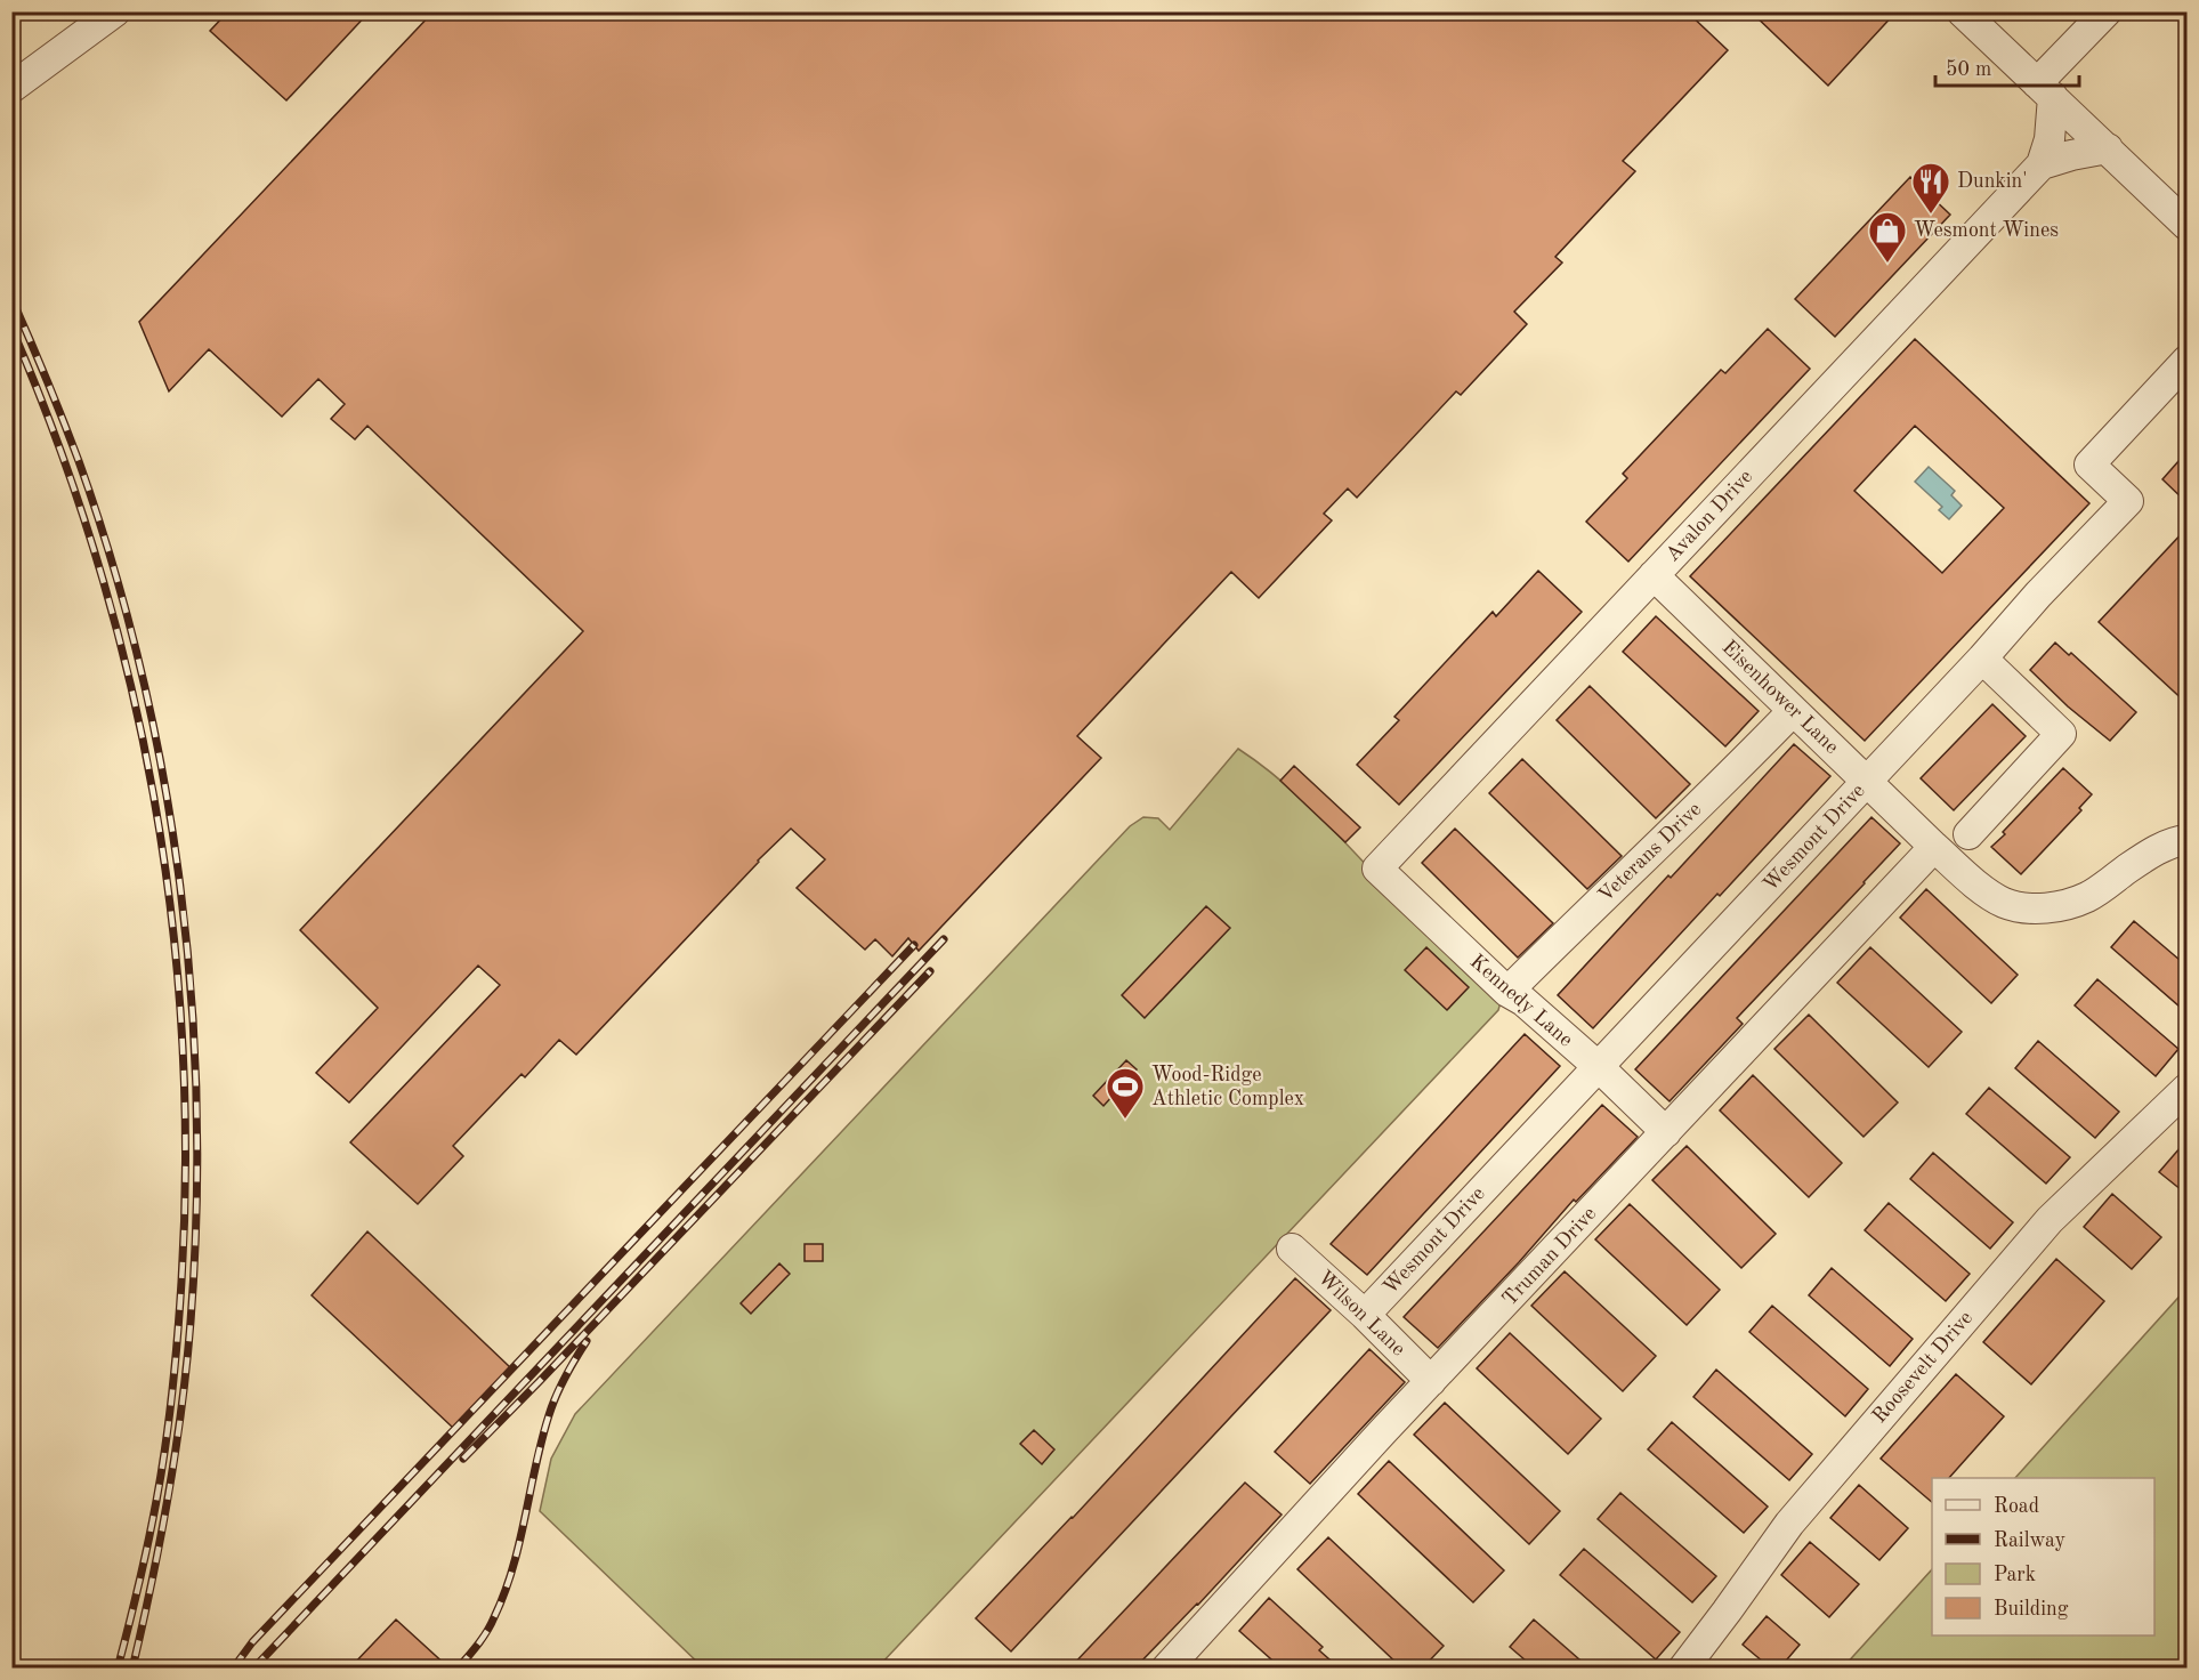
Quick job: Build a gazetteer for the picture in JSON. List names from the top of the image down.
{
  "streets": {
    "street": [
      "Avalon Drive",
      "Eisenhower Lane",
      "Wesmont Drive",
      "Veterans Drive",
      "Kennedy Lane",
      "Truman Drive",
      "Wilson Lane",
      "Roosevelt Drive"
    ]
  },
  "crossings": [
    ["Avalon Drive", "Eisenhower Lane"],
    ["Avalon Drive", "Kennedy Lane"],
    ["Eisenhower Lane", "Wesmont Drive"],
    ["Eisenhower Lane", "Veterans Drive"],
    ["Eisenhower Lane", "Truman Drive"],
    ["Wesmont Drive", "Kennedy Lane"],
    ["Wesmont Drive", "Wilson Lane"],
    ["Veterans Drive", "Kennedy Lane"],
    ["Kennedy Lane", "Truman Drive"],
    ["Truman Drive", "Wilson Lane"]
  ],
  "places": {
    "restaurant": ["Dunkin'"],
    "shop": ["Wesmont Wines"],
    "sports": ["Wood-Ridge Athletic Complex"]
  },
  "legend": [
    "Road",
    "Railway",
    "Park",
    "Building"
  ],
  "scale_bar": "50 m"
}
